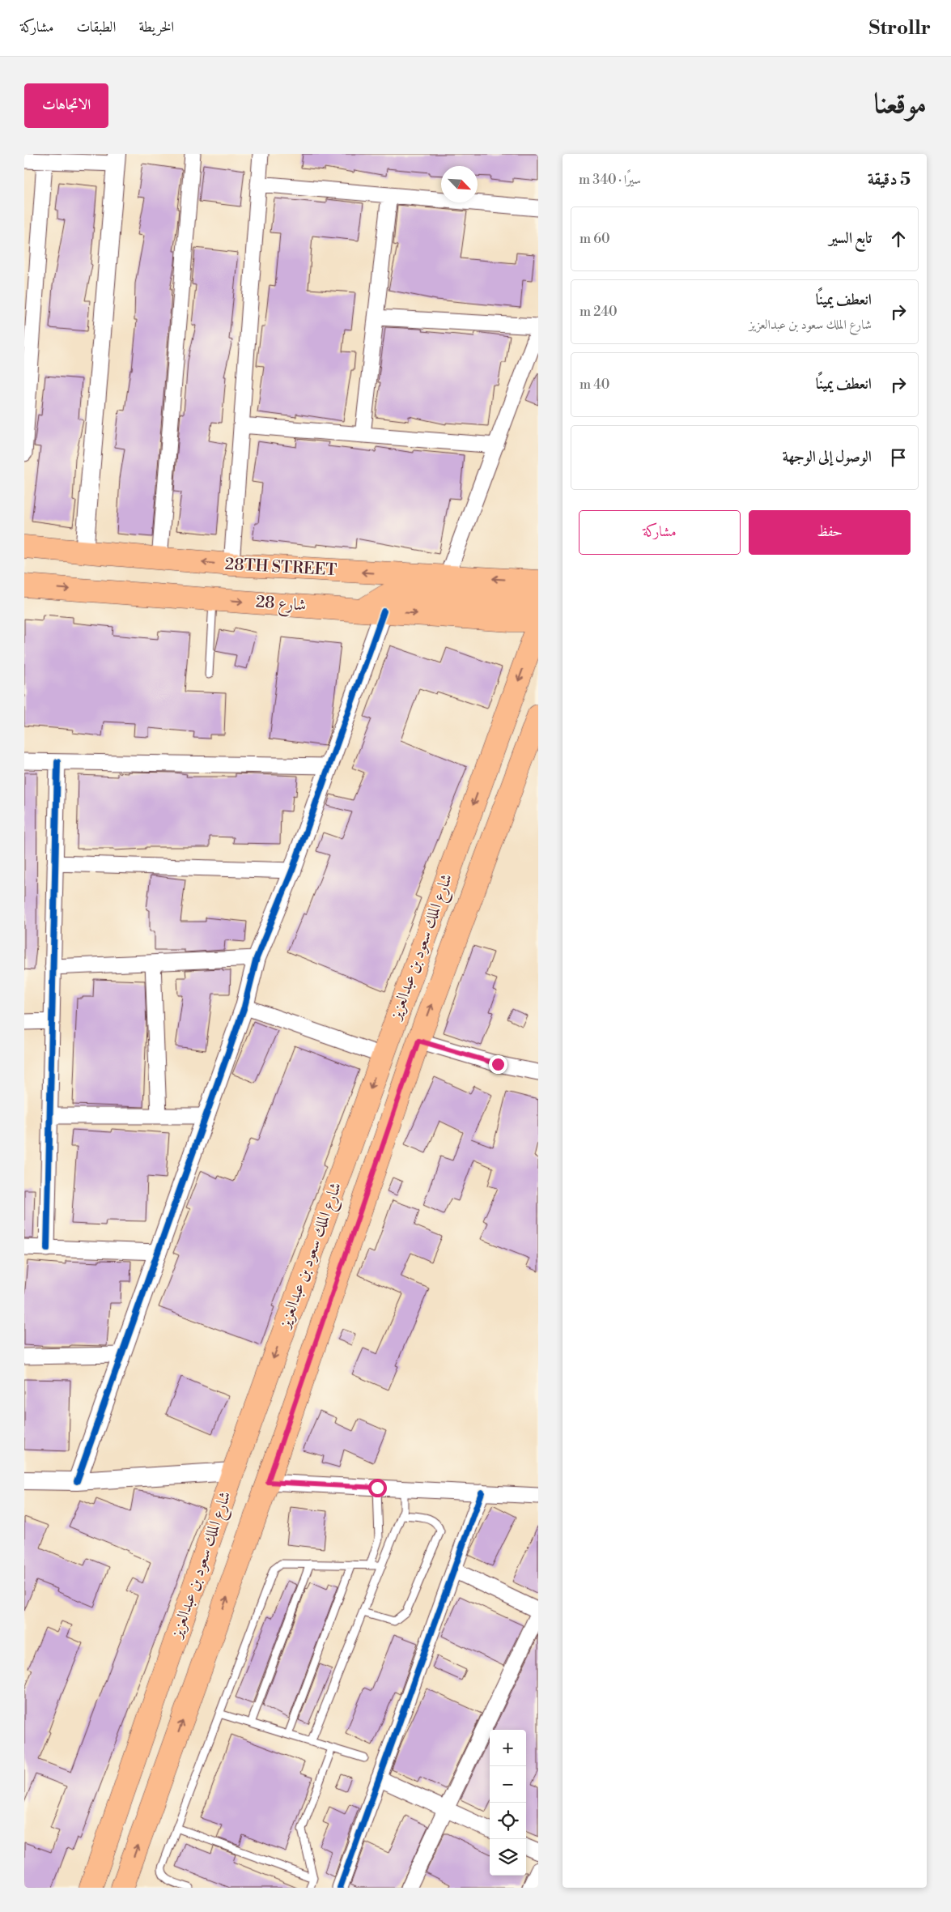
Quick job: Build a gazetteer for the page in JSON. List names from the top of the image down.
{
  "streets": {
    "main road": ["28TH STREET", "شارع 28", "شارع الملك سعود بن عبدالعزيز"]
  },
  "north": "bottom right",
  "page": {
    "header": "Strollr",
    "nav": ["الخريطة", "الطبقات", "مشاركة"],
    "title": "موقعنا",
    "buttons": [
      "الاتجاهات",
      ["حفظ", "مشاركة"]
    ],
    "heading": ["5 دقيقة", "سيرًا · 340 m"],
    "list": [
      ["تابع السير", "60 m"],
      ["انعطف يمينًا", "شارع الملك سعود بن عبدالعزيز", "240 m"],
      ["انعطف يمينًا", "40 m"],
      "الوصول إلى الوجهة"
    ],
    "map_buttons": ["+", "−"]
  }
}
